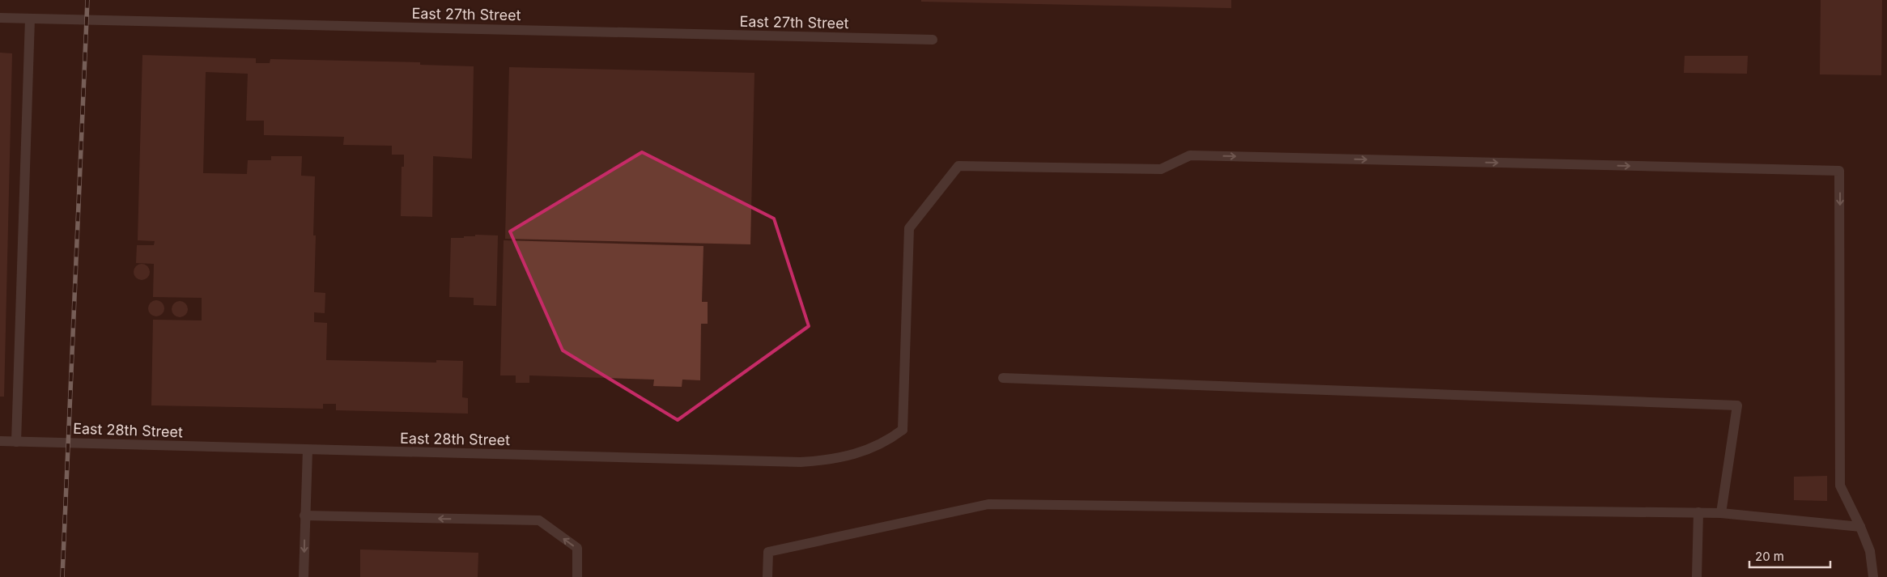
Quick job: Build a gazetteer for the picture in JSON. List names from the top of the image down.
{
  "streets": {
    "street": ["East 27th Street", "East 28th Street"]
  },
  "scale_bar": "20 m"
}
